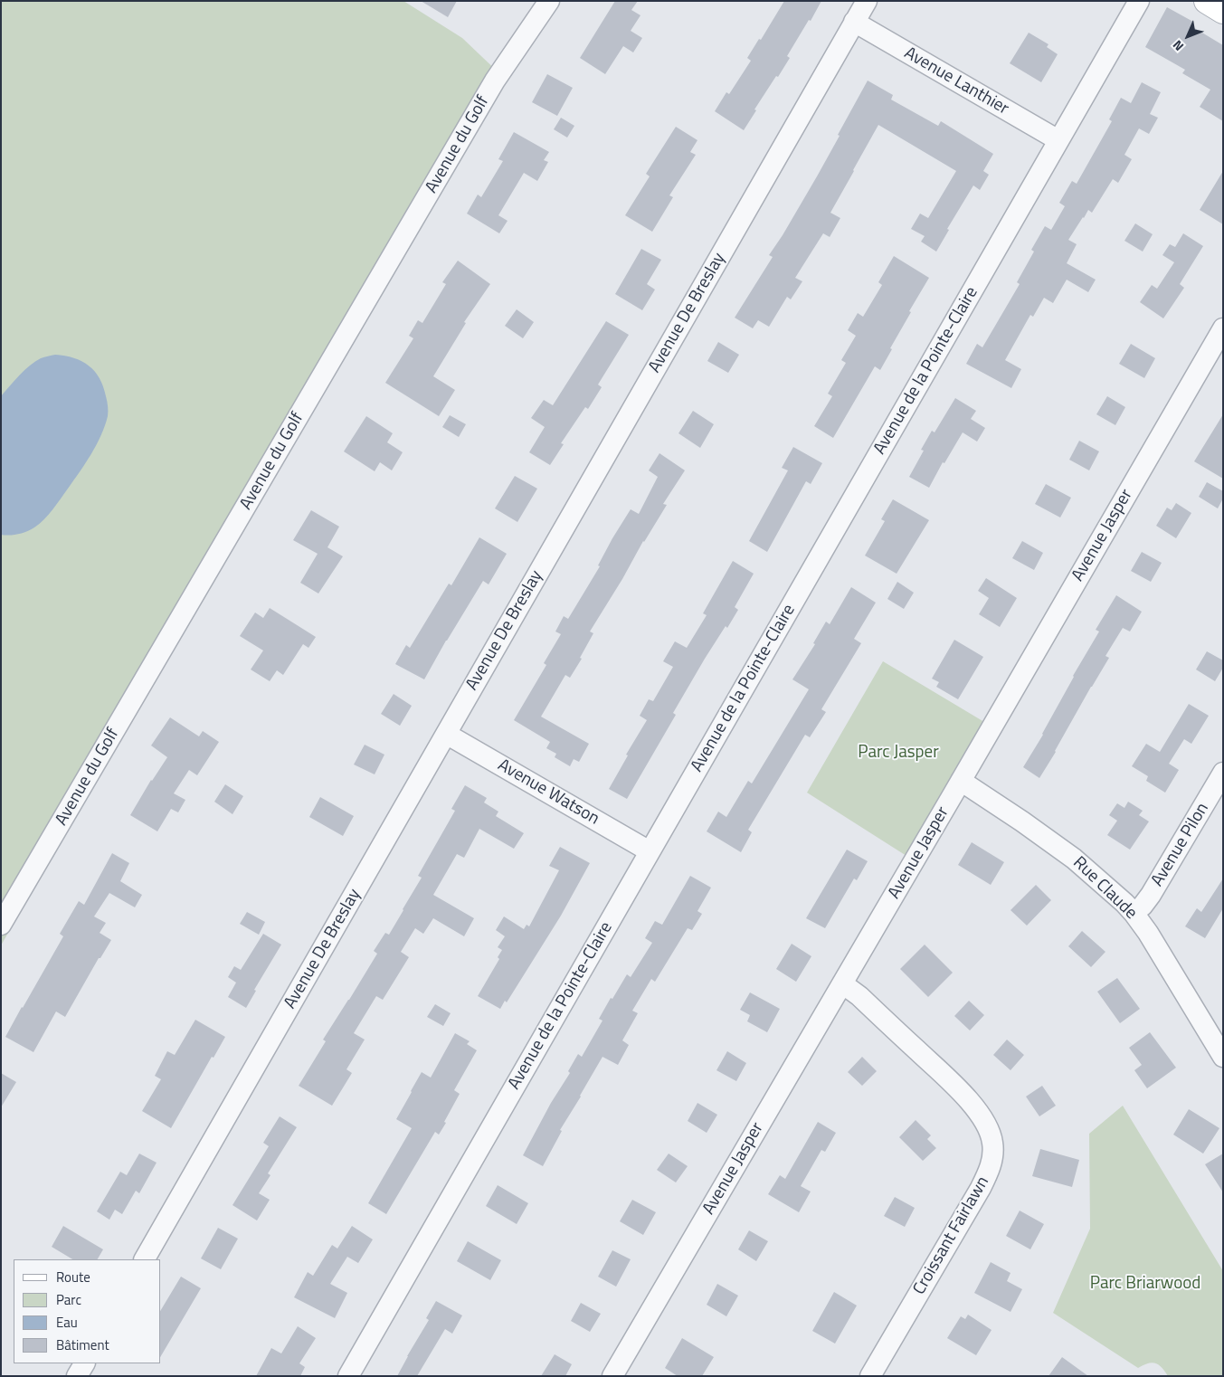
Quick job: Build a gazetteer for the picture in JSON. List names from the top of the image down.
{
  "streets": {
    "street": [
      "Avenue Lanthier",
      "Avenue du Golf",
      "Avenue De Breslay",
      "Avenue de la Pointe-Claire",
      "Avenue Jasper",
      "Avenue Watson",
      "Avenue Pilon",
      "Rue Claude",
      "Croissant Fairlawn"
    ]
  },
  "crossings": [
    ["Avenue Lanthier", "Avenue De Breslay"],
    ["Avenue Lanthier", "Avenue de la Pointe-Claire"],
    ["Avenue De Breslay", "Avenue Watson"],
    ["Avenue de la Pointe-Claire", "Avenue Watson"],
    ["Avenue Jasper", "Rue Claude"],
    ["Avenue Jasper", "Croissant Fairlawn"],
    ["Avenue Pilon", "Rue Claude"]
  ],
  "parks": ["Parc Jasper", "Parc Briarwood"],
  "legend": [
    "Route",
    "Parc",
    "Eau",
    "Bâtiment"
  ],
  "north": "bottom left"
}
